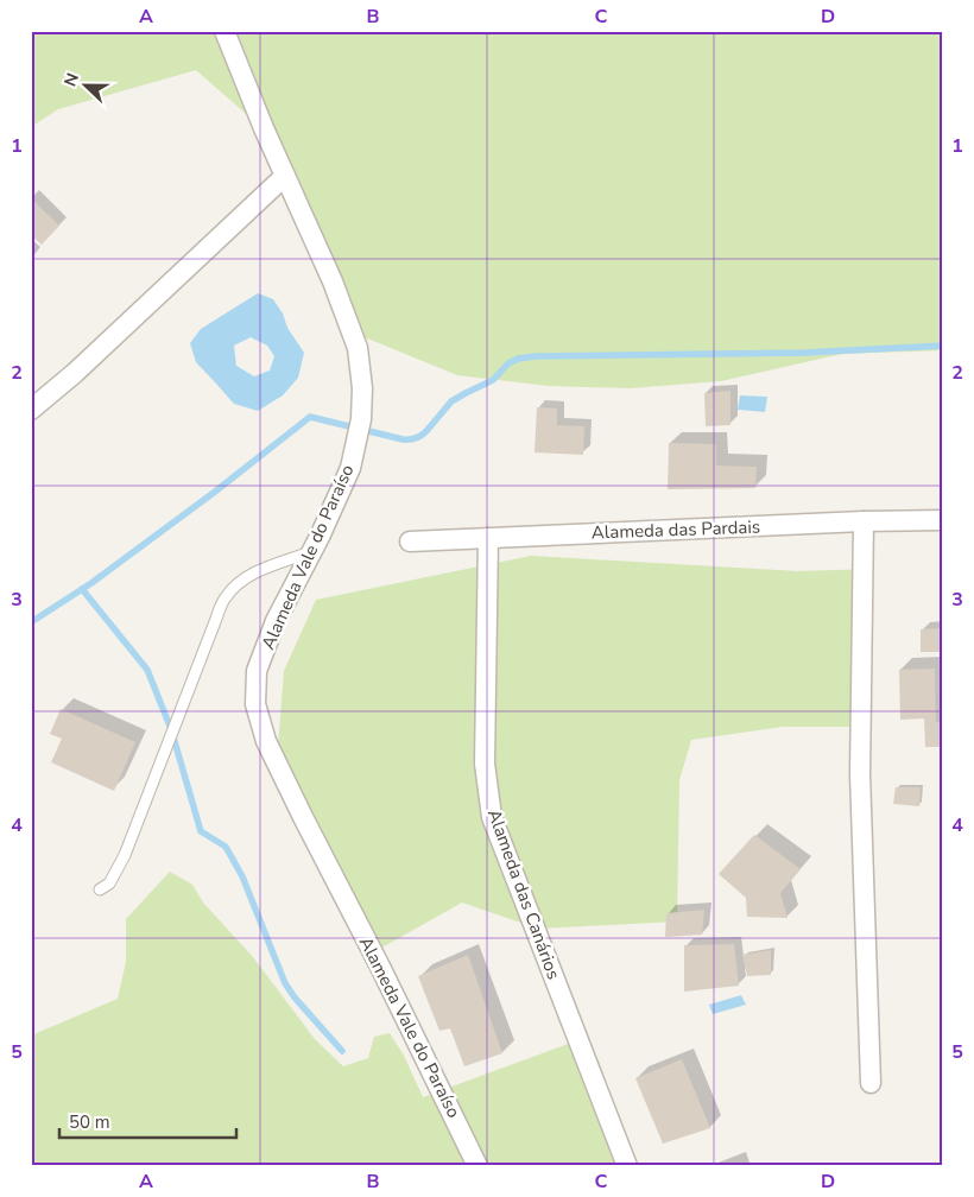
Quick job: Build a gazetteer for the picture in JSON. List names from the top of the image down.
{
  "streets": {
    "street": ["Alameda das Pardais", "Alameda Vale do Paraíso", "Alameda das Canários"]
  },
  "crossings": [
    ["Alameda das Pardais", "Alameda das Canários"]
  ],
  "scale_bar": "50 m",
  "north": "left",
  "grid": {
    "columns": [
      "A",
      "B",
      "C",
      "D"
    ],
    "rows": [
      "1",
      "2",
      "3",
      "4",
      "5"
    ]
  }
}
